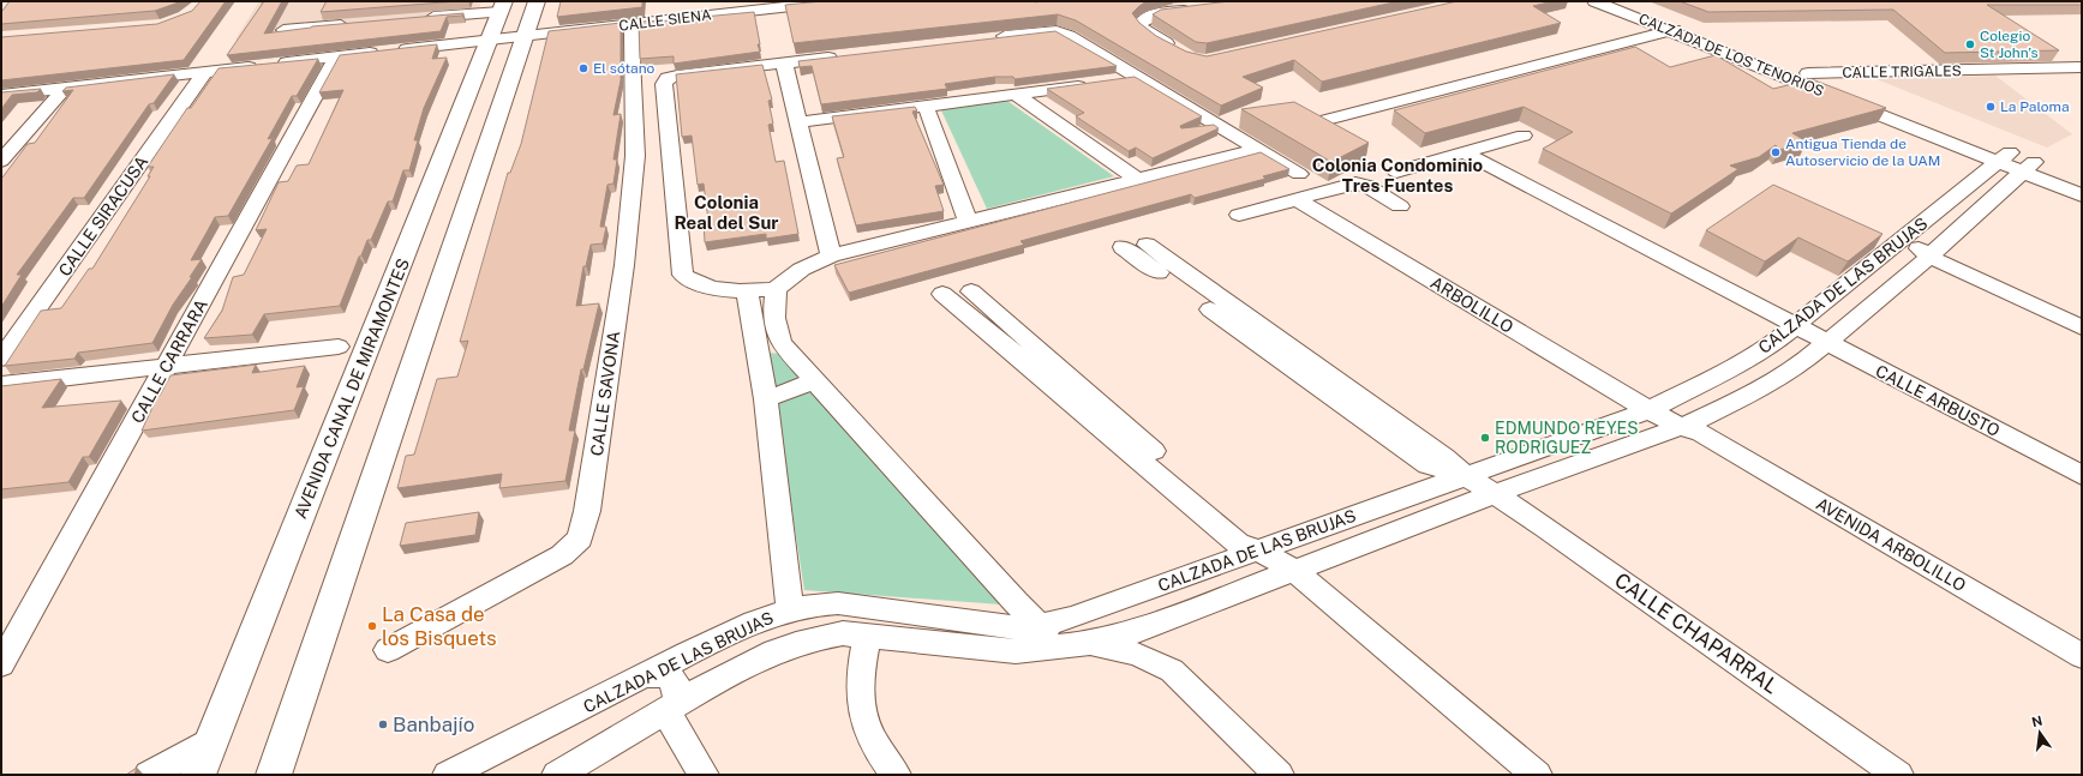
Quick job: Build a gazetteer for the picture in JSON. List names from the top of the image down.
{
  "streets": {
    "main road": ["AVENIDA CANAL DE MIRAMONTES"],
    "street": [
      "CALLE SIENA",
      "CALZADA DE LOS TENORIOS",
      "CALLE TRIGALES",
      "CALLE SIRACUSA",
      "CALZADA DE LAS BRUJAS",
      "ARBOLILLO",
      "CALLE CARRARA",
      "CALLE SAVONA",
      "CALLE ARBUSTO",
      "AVENIDA ARBOLILLO",
      "CALLE CHAPARRAL"
    ]
  },
  "crossings": [
    ["CALLE SIENA", "CALLE SIRACUSA"],
    ["CALLE SIENA", "CALLE CARRARA"],
    ["CALLE SIENA", "AVENIDA CANAL DE MIRAMONTES"],
    ["CALLE SIENA", "CALLE SAVONA"],
    ["CALZADA DE LOS TENORIOS", "CALLE TRIGALES"],
    ["CALZADA DE LOS TENORIOS", "CALZADA DE LAS BRUJAS"],
    ["CALZADA DE LAS BRUJAS", "ARBOLILLO"],
    ["CALZADA DE LAS BRUJAS", "CALLE ARBUSTO"],
    ["CALZADA DE LAS BRUJAS", "AVENIDA ARBOLILLO"],
    ["CALZADA DE LAS BRUJAS", "CALLE CHAPARRAL"],
    ["ARBOLILLO", "AVENIDA ARBOLILLO"]
  ],
  "districts": ["Colonia Condominio Tres Fuentes", "Colonia Real del Sur"],
  "places": [
    "Colegio St John’s",
    "El sótano",
    "La Paloma",
    "Antigua Tienda de Autoservicio de la UAM",
    "EDMUNDO REYES RODRIGUEZ",
    "La Casa de los Bisquets",
    "Banbajío"
  ],
  "north": "top"
}
